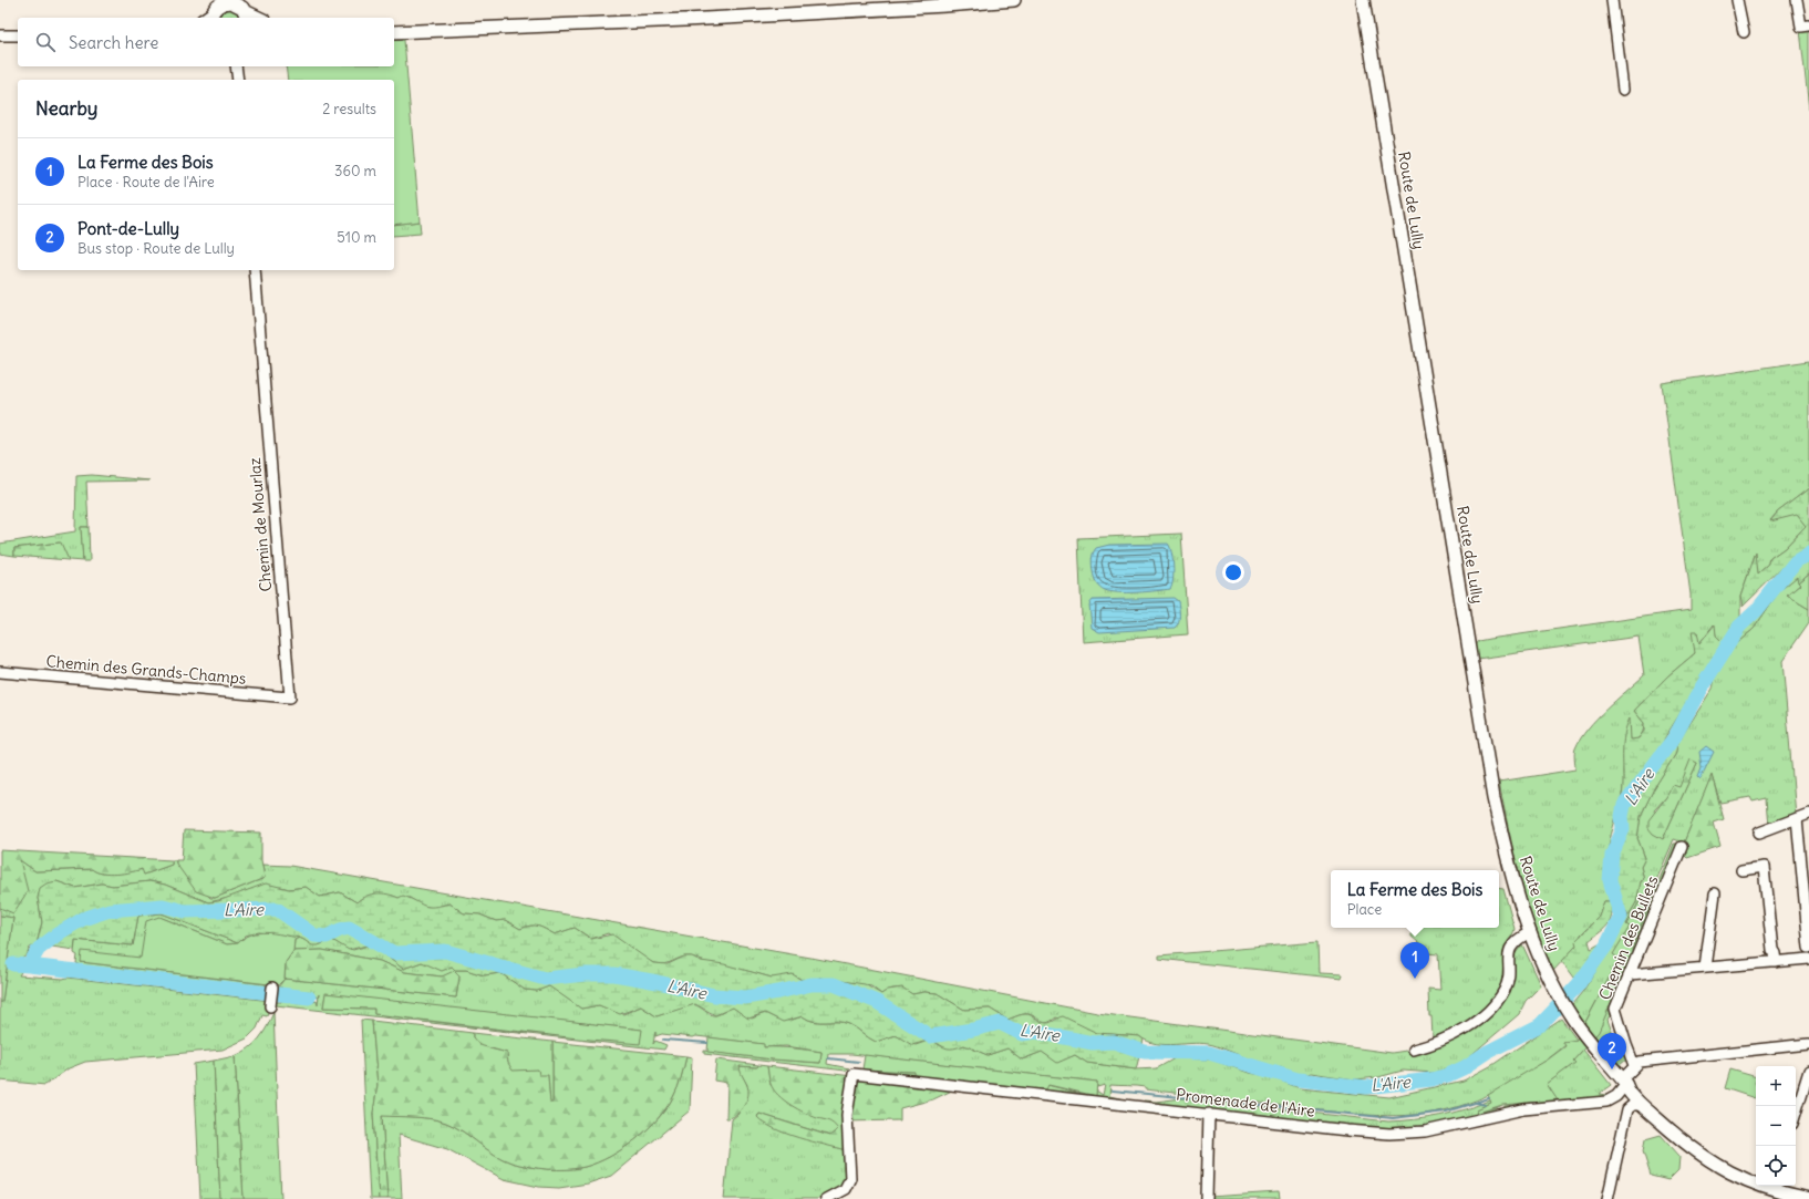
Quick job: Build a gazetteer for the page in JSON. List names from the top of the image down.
{
  "streets": {
    "main road": ["Route de Lully"],
    "street": [
      "Chemin de Mourlaz",
      "Chemin des Grands-Champs",
      "Chemin des Bullets",
      "Promenade de l'Aire"
    ]
  },
  "crossings": [
    ["Route de Lully", "Promenade de l'Aire"],
    ["Chemin de Mourlaz", "Chemin des Grands-Champs"],
    ["Chemin des Bullets", "Promenade de l'Aire"]
  ],
  "water": ["L'Aire"],
  "page": {
    "search": "Search here",
    "heading": ["Nearby", "2 results"],
    "list": [
      {
        "mark": "1",
        "name": "La Ferme des Bois",
        "note": "Place · Route de l'Aire",
        "value": "360 m"
      },
      {
        "mark": "2",
        "name": "Pont-de-Lully",
        "note": "Bus stop · Route de Lully",
        "value": "510 m"
      }
    ],
    "popup": ["La Ferme des Bois", "Place"],
    "pins": ["1", "2"],
    "map_buttons": ["+", "−"]
  }
}
